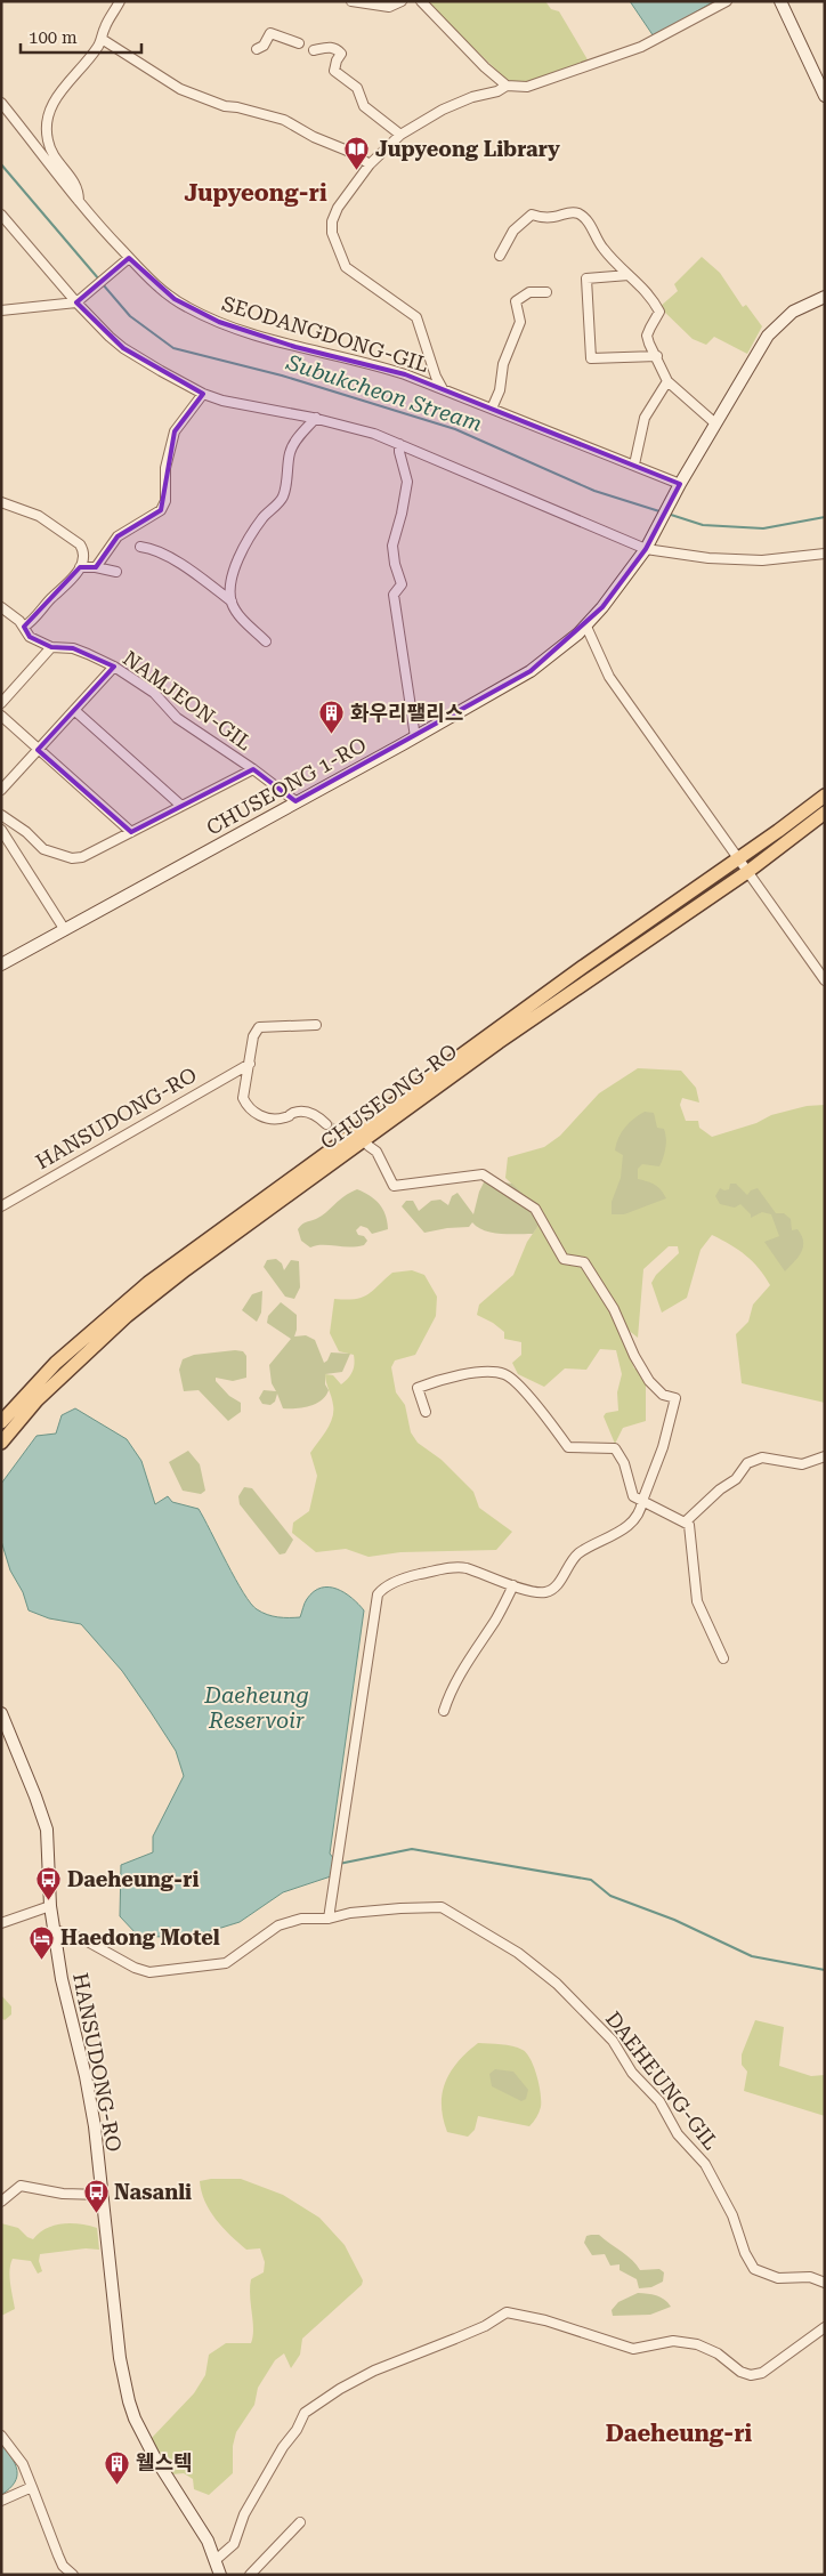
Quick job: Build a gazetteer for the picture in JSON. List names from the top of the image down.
{
  "streets": {
    "main road": ["CHUSEONG-RO"],
    "street": [
      "SEODANGDONG-GIL",
      "NAMJEON-GIL",
      "CHUSEONG 1-RO",
      "HANSUDONG-RO",
      "DAEHEUNG-GIL"
    ]
  },
  "crossings": [
    ["SEODANGDONG-GIL", "CHUSEONG 1-RO"],
    ["NAMJEON-GIL", "CHUSEONG 1-RO"],
    ["HANSUDONG-RO", "DAEHEUNG-GIL"]
  ],
  "districts": ["Jupyeong-ri", "Daeheung-ri"],
  "water": ["Subukcheon Stream", "Daeheung Reservoir"],
  "places": {
    "library": ["Jupyeong Library"],
    "building": ["화우리팰리스", "웰스텍"],
    "bus stop": ["Daeheung-ri", "Nasanli"],
    "hotel": ["Haedong Motel"]
  },
  "scale_bar": "100 m"
}
